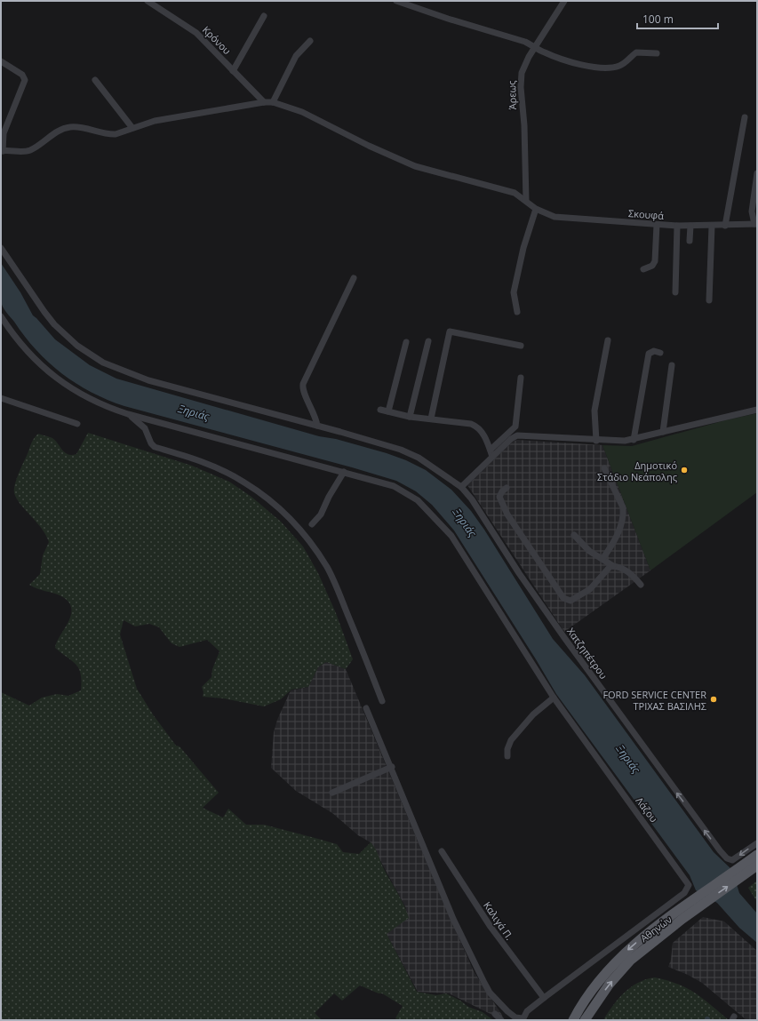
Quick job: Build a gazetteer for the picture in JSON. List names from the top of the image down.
{
  "streets": {
    "main road": ["Αθηνών"],
    "street": [
      "Κρόνου",
      "Άρεως",
      "Σκουφά",
      "Χατζηπέτρου",
      "Λάζου",
      "Καλιγά Π."
    ]
  },
  "crossings": [
    ["Κρόνου", "Σκουφά"],
    ["Άρεως", "Σκουφά"],
    ["Λάζου", "Αθηνών"],
    ["Καλιγά Π.", "Αθηνών"]
  ],
  "one_way": ["Χατζηπέτρου"],
  "water": ["Ξηριάς"],
  "places": ["Δημοτικό Στάδιο Νεάπολης", "FORD SERVICE CENTER ΤΡΙΧΑΣ ΒΑΣΙΛΗΣ"],
  "scale_bar": "100 m"
}
